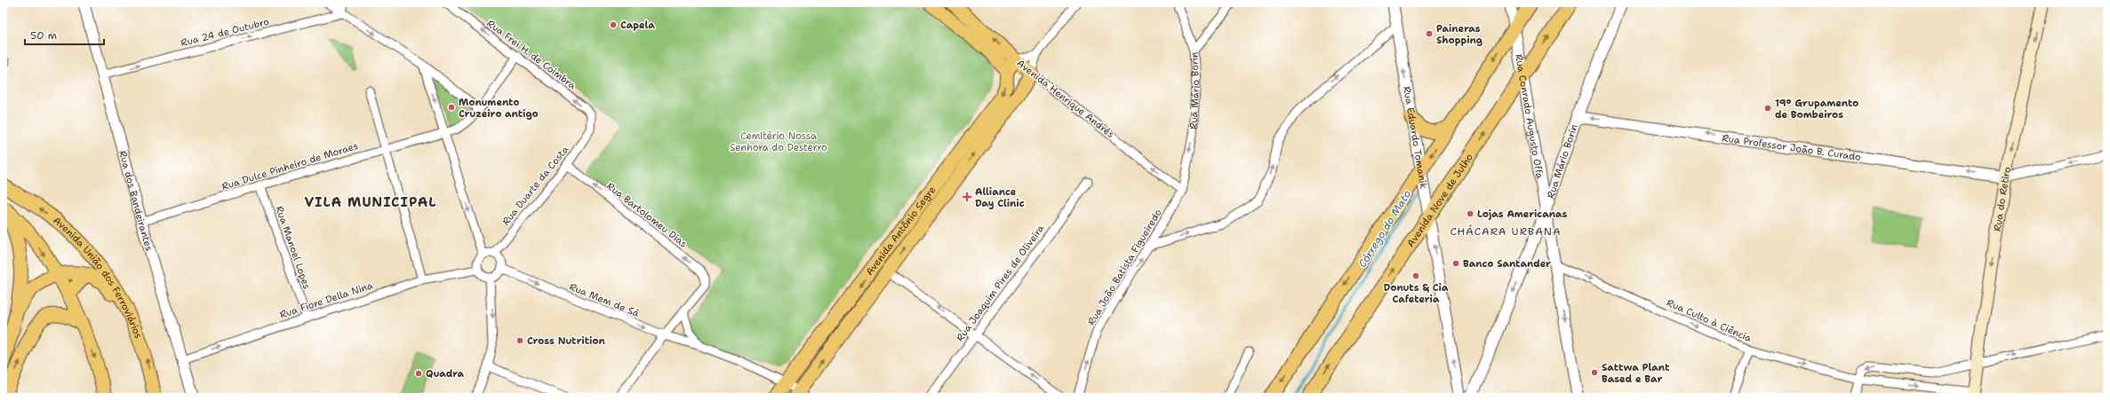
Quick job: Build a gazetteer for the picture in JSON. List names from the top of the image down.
{
  "streets": {
    "main road": [
      "Avenida Henrique Andrés",
      "Rua do Retiro",
      "Avenida Nove de Julho",
      "Avenida Antônio Segre",
      "Avenida União dos Ferroviários"
    ],
    "street": [
      "Rua 24 de Outubro",
      "Rua Frei H. de Coimbra",
      "Rua Mário Borin",
      "Rua Conrado Augusto Offa",
      "Rua Eduardo Tomanik",
      "Rua Professor João B. Curado",
      "Rua Dulce Pinheiro de Moraes",
      "Rua Duarte da Costa",
      "Rua dos Bandeirantes",
      "Rua Bartolomeu Dias",
      "Rua Manoel Lopes",
      "Rua João Batista Figueiredo",
      "Rua Joaquim Pires de Oliveira",
      "Rua Fiore Della Nina",
      "Rua Mem de Sá",
      "Rua Culto à Ciência"
    ]
  },
  "crossings": [
    ["Rua 24 de Outubro", "Rua dos Bandeirantes"],
    ["Rua Frei H. de Coimbra", "Rua Dulce Pinheiro de Moraes"],
    ["Rua Frei H. de Coimbra", "Rua Duarte da Costa"],
    ["Rua Mário Borin", "Avenida Henrique Andrés"],
    ["Rua Mário Borin", "Rua Conrado Augusto Offa"],
    ["Rua Mário Borin", "Rua Professor João B. Curado"],
    ["Rua Mário Borin", "Rua João Batista Figueiredo"],
    ["Avenida Henrique Andrés", "Avenida Antônio Segre"],
    ["Avenida Henrique Andrés", "Rua João Batista Figueiredo"],
    ["Rua Conrado Augusto Offa", "Avenida Nove de Julho"],
    ["Rua Conrado Augusto Offa", "Rua Culto à Ciência"],
    ["Rua Eduardo Tomanik", "Avenida Nove de Julho"],
    ["Rua Professor João B. Curado", "Rua do Retiro"],
    ["Rua Dulce Pinheiro de Moraes", "Rua dos Bandeirantes"],
    ["Rua Dulce Pinheiro de Moraes", "Rua Manoel Lopes"],
    ["Rua Duarte da Costa", "Rua Bartolomeu Dias"],
    ["Rua Duarte da Costa", "Rua Fiore Della Nina"],
    ["Rua Duarte da Costa", "Rua Mem de Sá"],
    ["Rua do Retiro", "Rua Culto à Ciência"],
    ["Rua dos Bandeirantes", "Rua Fiore Della Nina"],
    ["Rua Bartolomeu Dias", "Rua Mem de Sá"],
    ["Avenida Antônio Segre", "Rua Mem de Sá"],
    ["Rua Manoel Lopes", "Rua Fiore Della Nina"],
    ["Rua Fiore Della Nina", "Rua Mem de Sá"]
  ],
  "one_way": [
    "Rua 24 de Outubro",
    "Rua Mário Borin",
    "Rua Eduardo Tomanik",
    "Rua Professor João B. Curado",
    "Rua do Retiro",
    "Rua Bartolomeu Dias",
    "Rua João Batista Figueiredo",
    "Rua Fiore Della Nina",
    "Rua Mem de Sá",
    "Rua Culto à Ciência"
  ],
  "districts": ["VILA MUNICIPAL", "CHÁCARA URBANA"],
  "water": ["Córrego do Mato"],
  "parks": ["Cemitério Nossa Senhora do Desterro"],
  "places": {
    "other": [
      "Capela",
      "Paineras Shopping",
      "Monumento Cruzeiro antigo",
      "19º Grupamento de Bombeiros",
      "Lojas Americanas",
      "Banco Santander",
      "Donuts & Cia Cafeteria",
      "Cross Nutrition",
      "Sattwa Plant Based e Bar",
      "Quadra"
    ],
    "health": ["Alliance Day Clinic"]
  },
  "scale_bar": "50 m"
}
